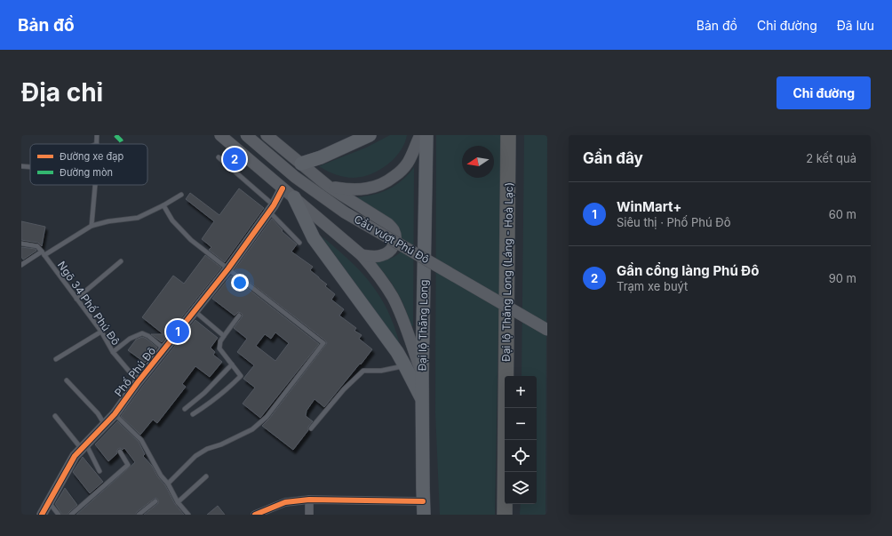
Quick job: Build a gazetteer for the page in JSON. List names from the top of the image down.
{
  "streets": {
    "highway": ["Đại lộ Thăng Long (Láng - Hoà Lạc)"],
    "main road": ["Cầu vượt Phú Đô", "Đại lộ Thăng Long"],
    "street": ["Phố Phú Đô"],
    "lane": ["Ngõ 34 Phố Phú Đô"]
  },
  "crossings": [
    ["Ngõ 34 Phố Phú Đô", "Phố Phú Đô"]
  ],
  "legend": ["Đường xe đạp", "Đường mòn"],
  "north": "left",
  "page": {
    "header": "Bản đồ",
    "nav": ["Bản đồ", "Chỉ đường", "Đã lưu"],
    "buttons": "Chỉ đường",
    "title": "Địa chỉ",
    "heading": ["Gần đây", "2 kết quả"],
    "pins": ["2", "1"],
    "list": [
      {
        "mark": "1",
        "name": "WinMart+",
        "note": "Siêu thị · Phố Phú Đô",
        "value": "60 m"
      },
      {
        "mark": "2",
        "name": "Gần cổng làng Phú Đô",
        "note": "Trạm xe buýt",
        "value": "90 m"
      }
    ],
    "map_buttons": ["+", "−"]
  }
}
